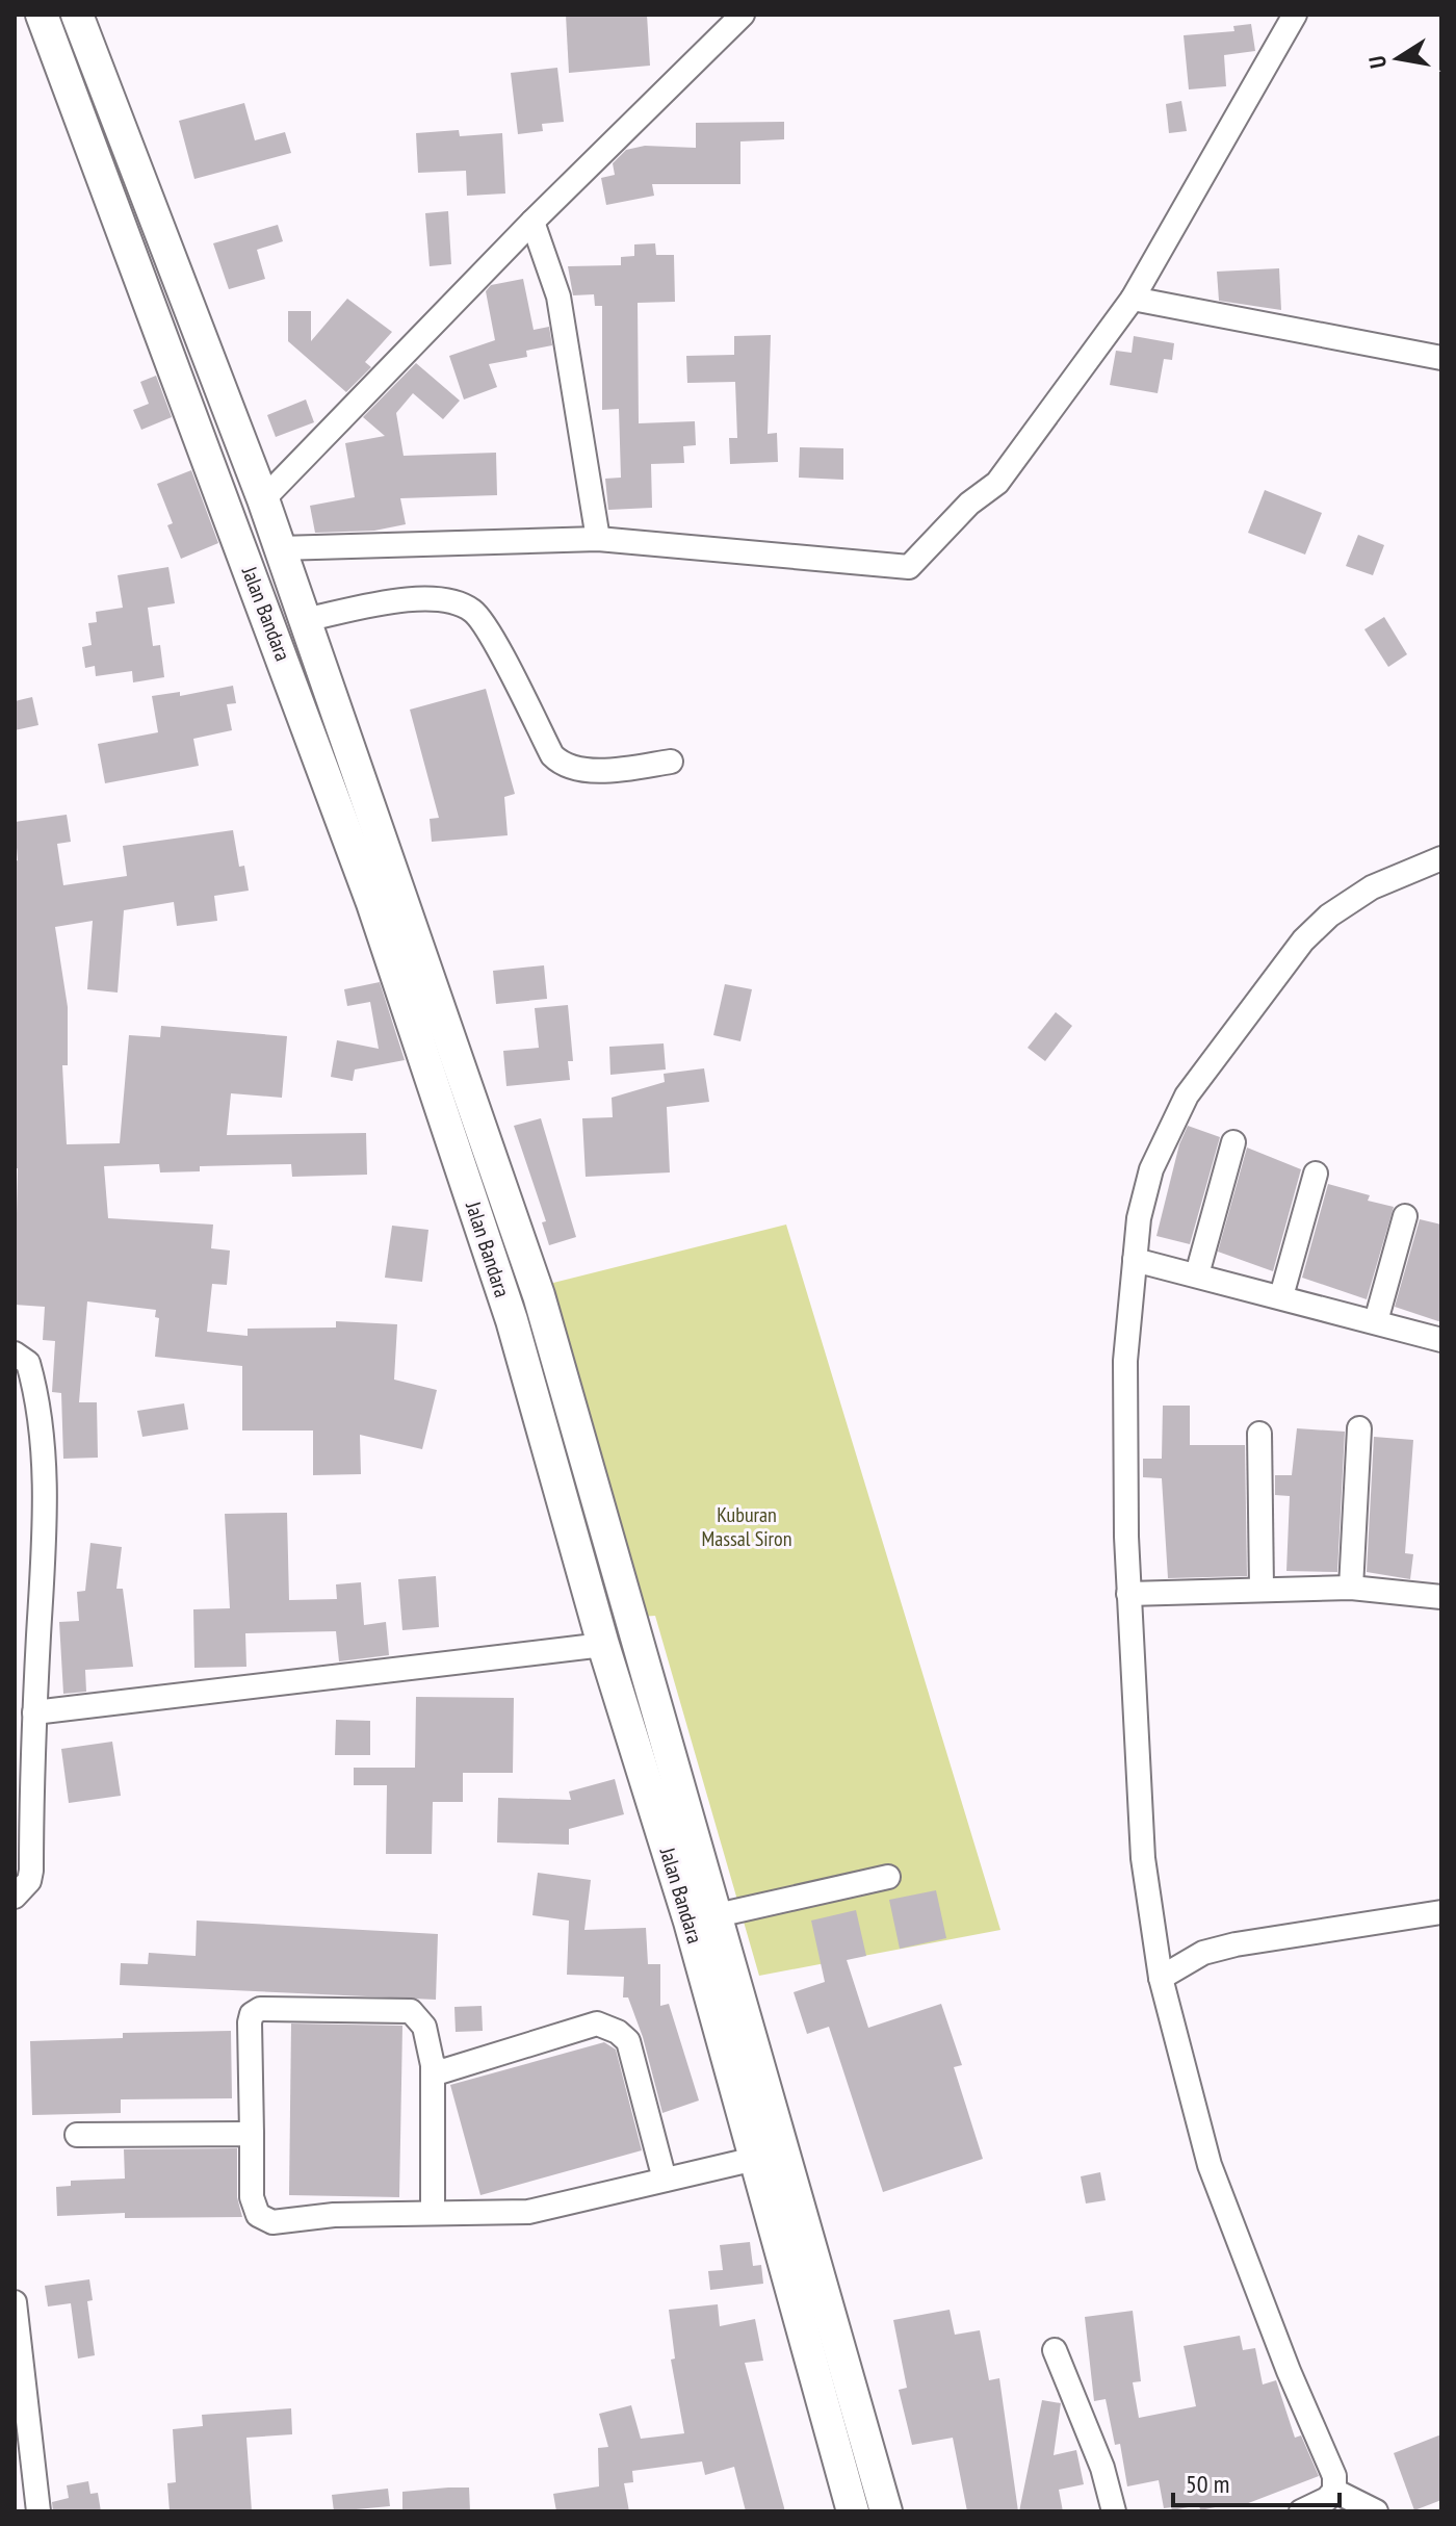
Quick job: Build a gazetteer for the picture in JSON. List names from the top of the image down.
{
  "streets": {
    "highway": ["Jalan Bandara"]
  },
  "parks": ["Kuburan Massal Siron"],
  "scale_bar": "50 m",
  "north": "left"
}
